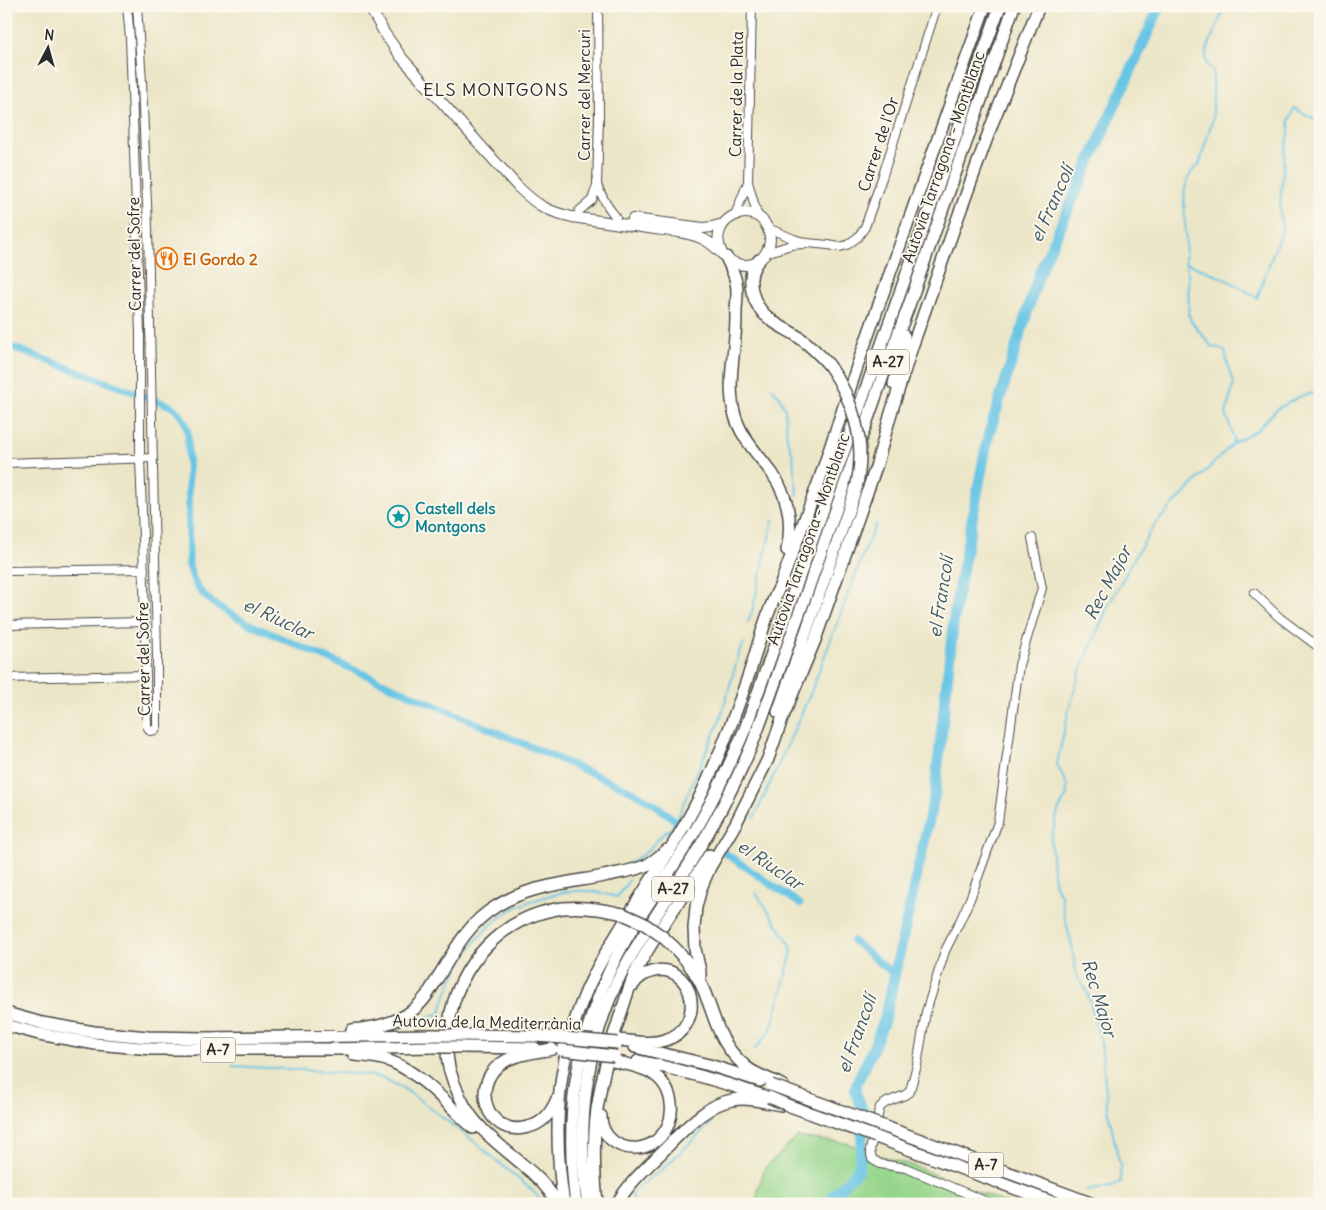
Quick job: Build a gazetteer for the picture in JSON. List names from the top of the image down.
{
  "streets": {
    "highway": [
      "Autovia Tarragona - Montblanc",
      "A-27",
      "Autovia de la Mediterrània",
      "A-7"
    ],
    "street": [
      "Carrer de la Plata",
      "Carrer del Mercuri",
      "Carrer de l'Or",
      "Carrer del Sofre"
    ]
  },
  "crossings": [
    ["Carrer de la Plata", "Carrer de l'Or"],
    ["Autovia Tarragona - Montblanc", "A-27"],
    ["Autovia Tarragona - Montblanc", "Autovia de la Mediterrània"],
    ["A-27", "Autovia de la Mediterrània"],
    ["Autovia de la Mediterrània", "A-7"]
  ],
  "districts": ["ELS MONTGONS"],
  "water": ["el Francolí", "Rec Major", "el Riuclar"],
  "places": {
    "restaurant": ["El Gordo 2"],
    "place": ["Castell dels Montgons"]
  },
  "north": "top"
}
